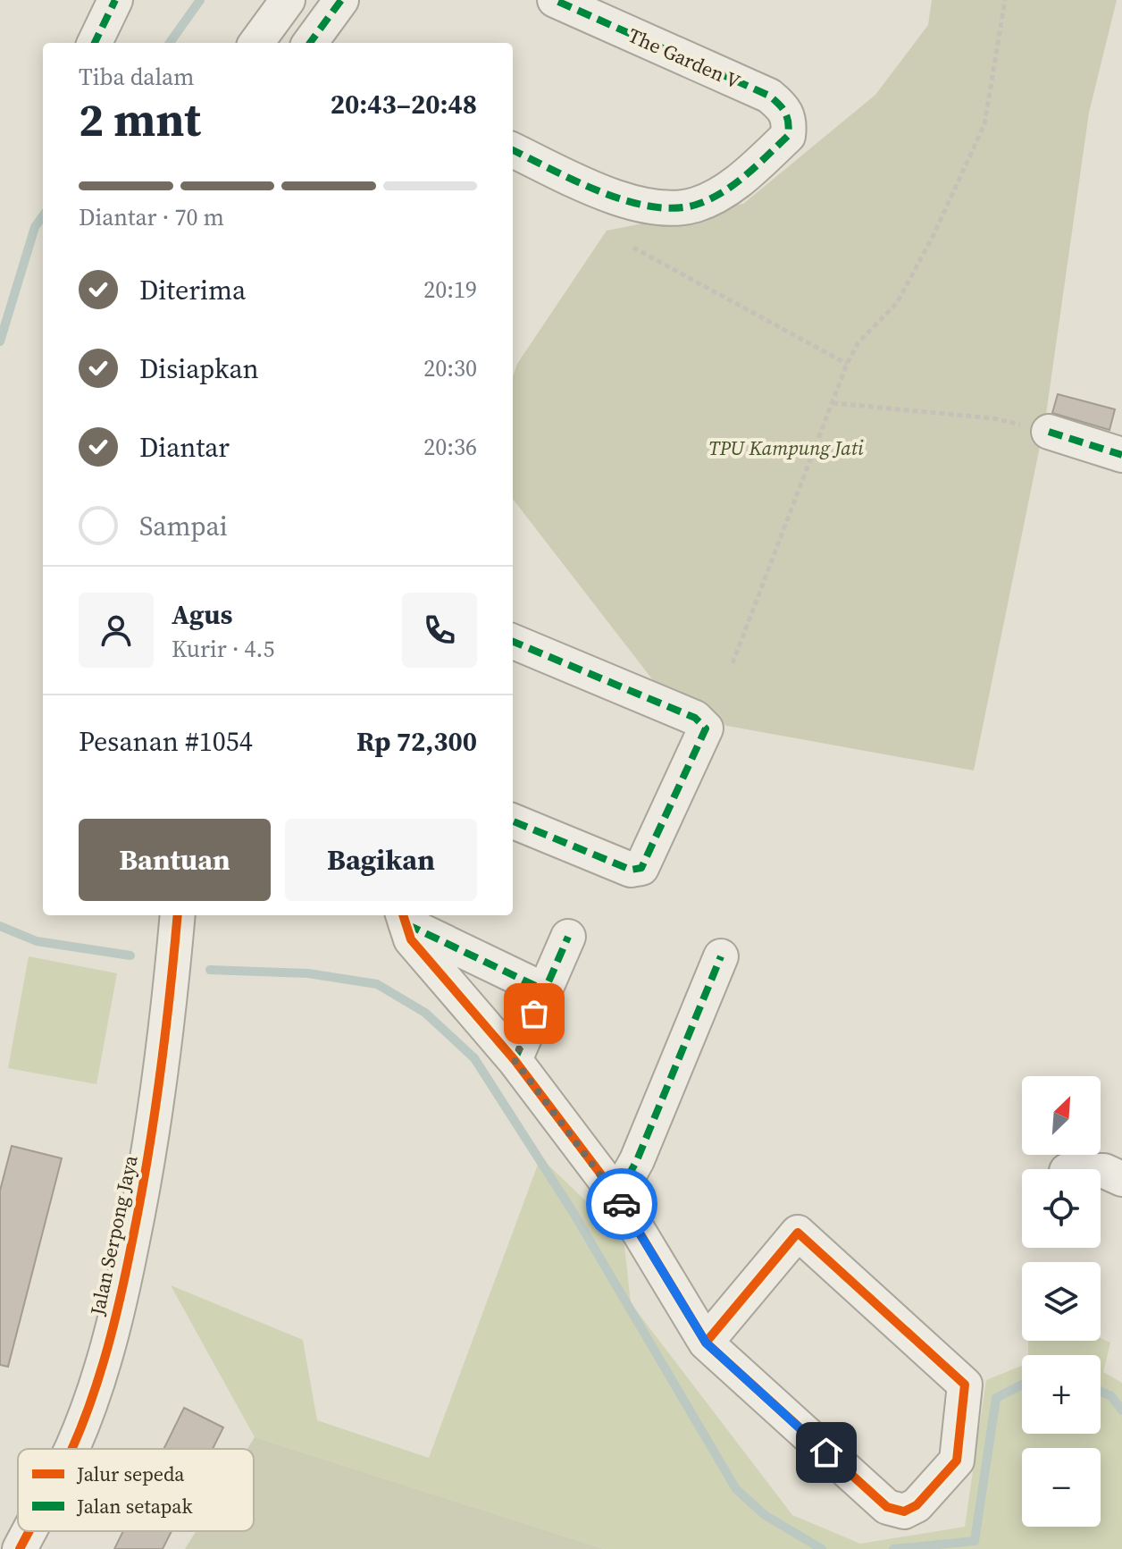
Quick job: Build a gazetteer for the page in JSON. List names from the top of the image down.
{
  "streets": {
    "street": ["The Garden V", "Jalan Serpong Jaya"]
  },
  "parks": ["TPU Kampung Jati"],
  "legend": ["Jalur sepeda", "Jalan setapak"],
  "north": "top right",
  "page": {
    "heading": ["2 mnt", "Tiba dalam", "20:43–20:48"],
    "panel": [
      "Agus",
      "Kurir · 4.5",
      "Pesanan #1054",
      "Rp 72,300"
    ],
    "bar": "Diantar · 70 m",
    "list": [
      ["Diterima", "20:19"],
      ["Disiapkan", "20:30"],
      ["Diantar", "20:36"],
      "Sampai"
    ],
    "buttons": ["Bantuan", "Bagikan"],
    "map_buttons": ["+", "−"]
  }
}
